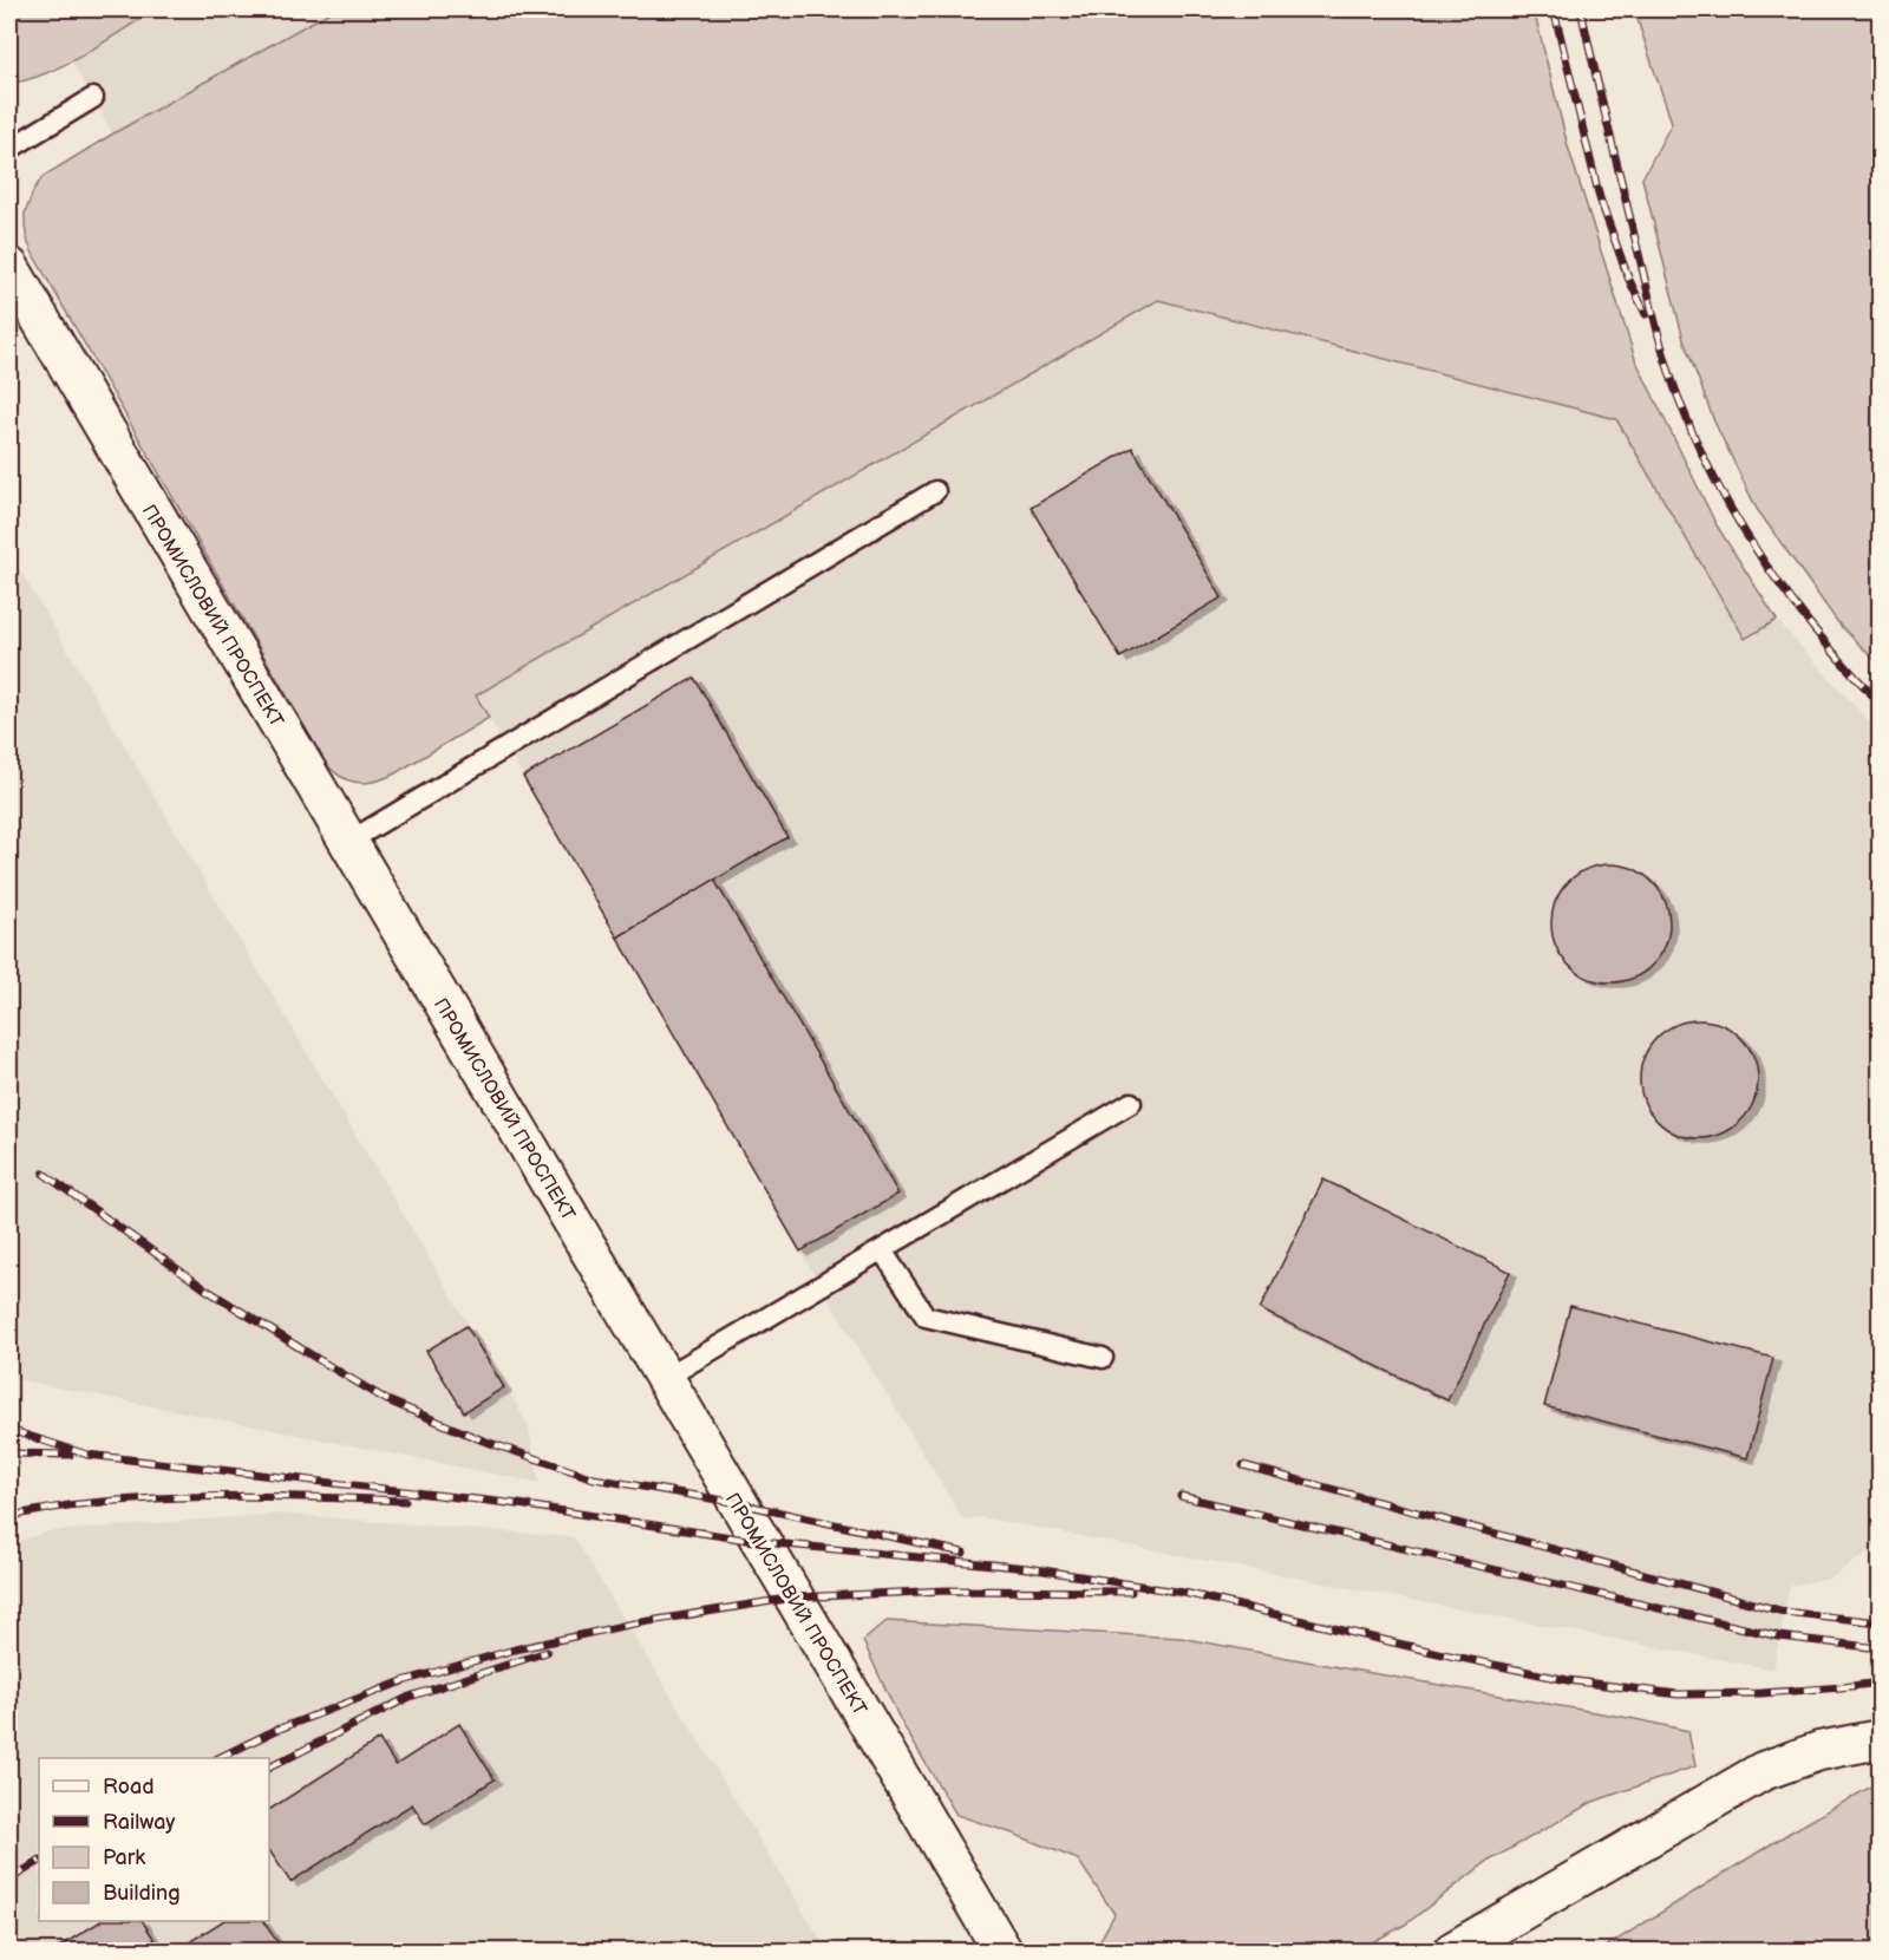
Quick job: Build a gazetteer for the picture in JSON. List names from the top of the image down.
{
  "streets": {
    "street": ["ПРОМИСЛОВИЙ ПРОСПЕКТ"]
  },
  "legend": [
    "Road",
    "Railway",
    "Park",
    "Building"
  ]
}
